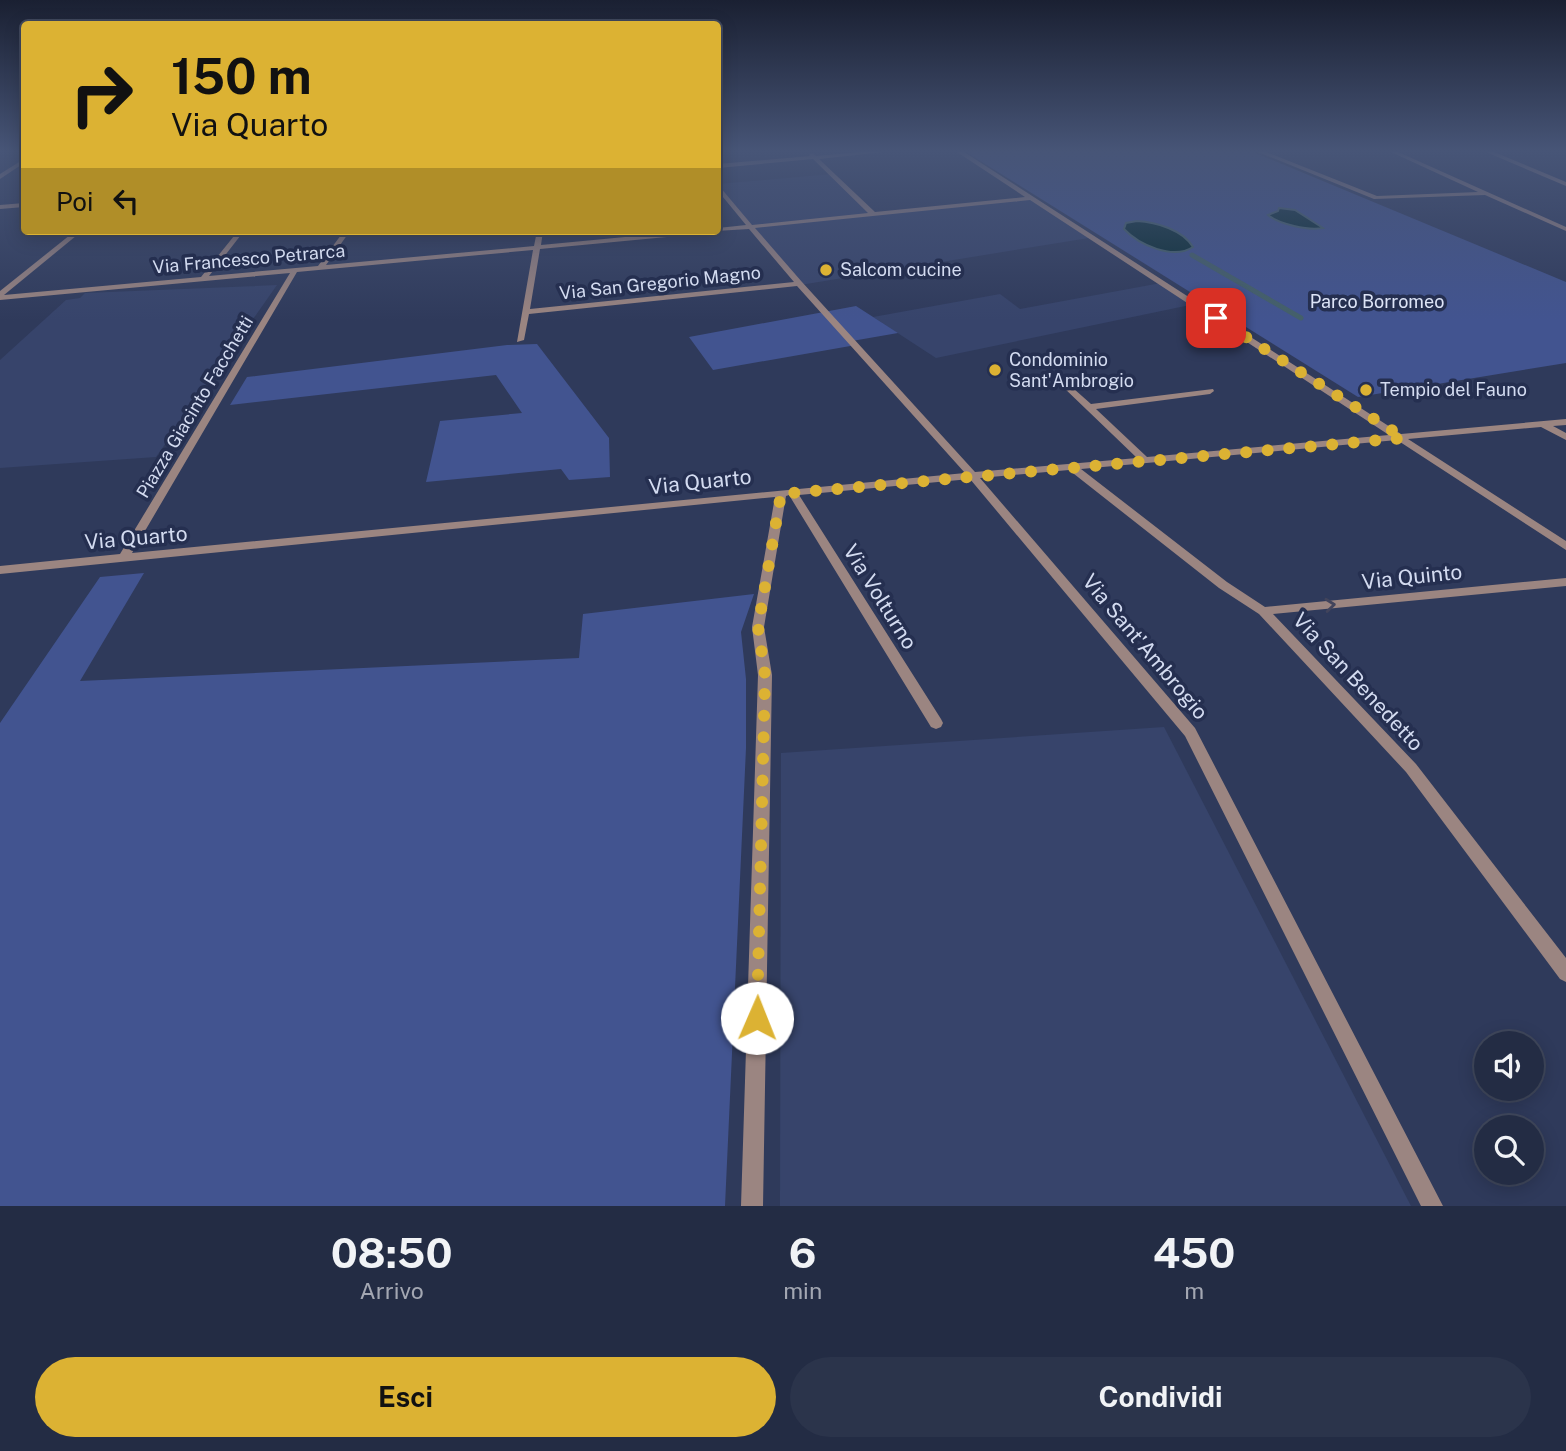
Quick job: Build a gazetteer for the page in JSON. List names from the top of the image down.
{
  "streets": {
    "street": [
      "Via Francesco Petrarca",
      "Via San Gregorio Magno",
      "Piazza Giacinto Facchetti",
      "Via Quarto",
      "Via Quinto",
      "Via Volturno",
      "Via Sant'Ambrogio",
      "Via San Benedetto"
    ]
  },
  "crossings": [
    ["Via Francesco Petrarca", "Piazza Giacinto Facchetti"],
    ["Via San Gregorio Magno", "Via Sant'Ambrogio"],
    ["Piazza Giacinto Facchetti", "Via Quarto"],
    ["Via Quarto", "Via Volturno"],
    ["Via Quarto", "Via Sant'Ambrogio"],
    ["Via Quarto", "Via San Benedetto"],
    ["Via Quinto", "Via San Benedetto"]
  ],
  "one_way": ["Via Quinto"],
  "parks": ["Parco Borromeo"],
  "places": ["Salcom cucine", "Condominio Sant'Ambrogio", "Tempio del Fauno"],
  "page": {
    "turn": ["150 m", "Via Quarto"],
    "then": "Poi",
    "eta": [
      "08:50",
      "Arrivo",
      "6",
      "min",
      "450",
      "m"
    ],
    "buttons": ["Esci", "Condividi"]
  }
}
